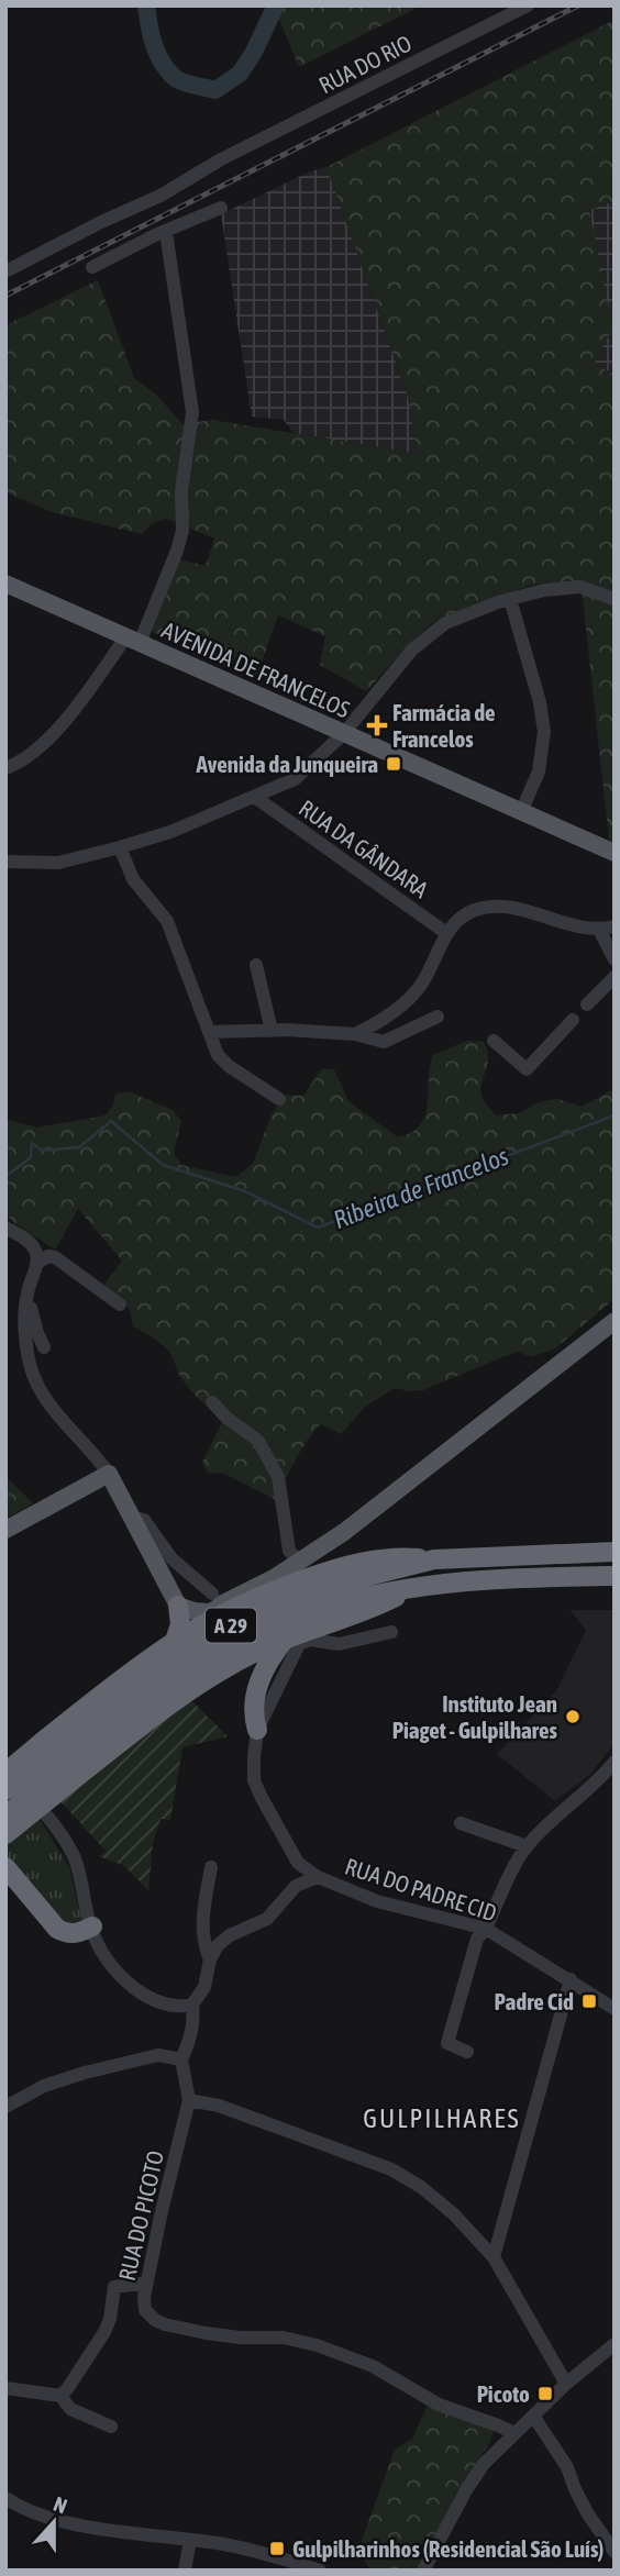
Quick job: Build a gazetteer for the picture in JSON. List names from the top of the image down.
{
  "streets": {
    "highway": ["A 29"],
    "main road": ["AVENIDA DE FRANCELOS"],
    "street": [
      "RUA DO RIO",
      "RUA DA GÂNDARA",
      "RUA DO PADRE CID",
      "RUA DO PICOTO"
    ]
  },
  "districts": ["GULPILHARES"],
  "water": ["Ribeira de Francelos"],
  "places": {
    "health": ["Farmácia de Francelos"],
    "transit": [
      "Avenida da Junqueira",
      "Padre Cid",
      "Picoto",
      "Gulpilharinhos (Residencial São Luís)"
    ],
    "other": ["Instituto Jean Piaget - Gulpilhares"]
  },
  "north": "top"
}
